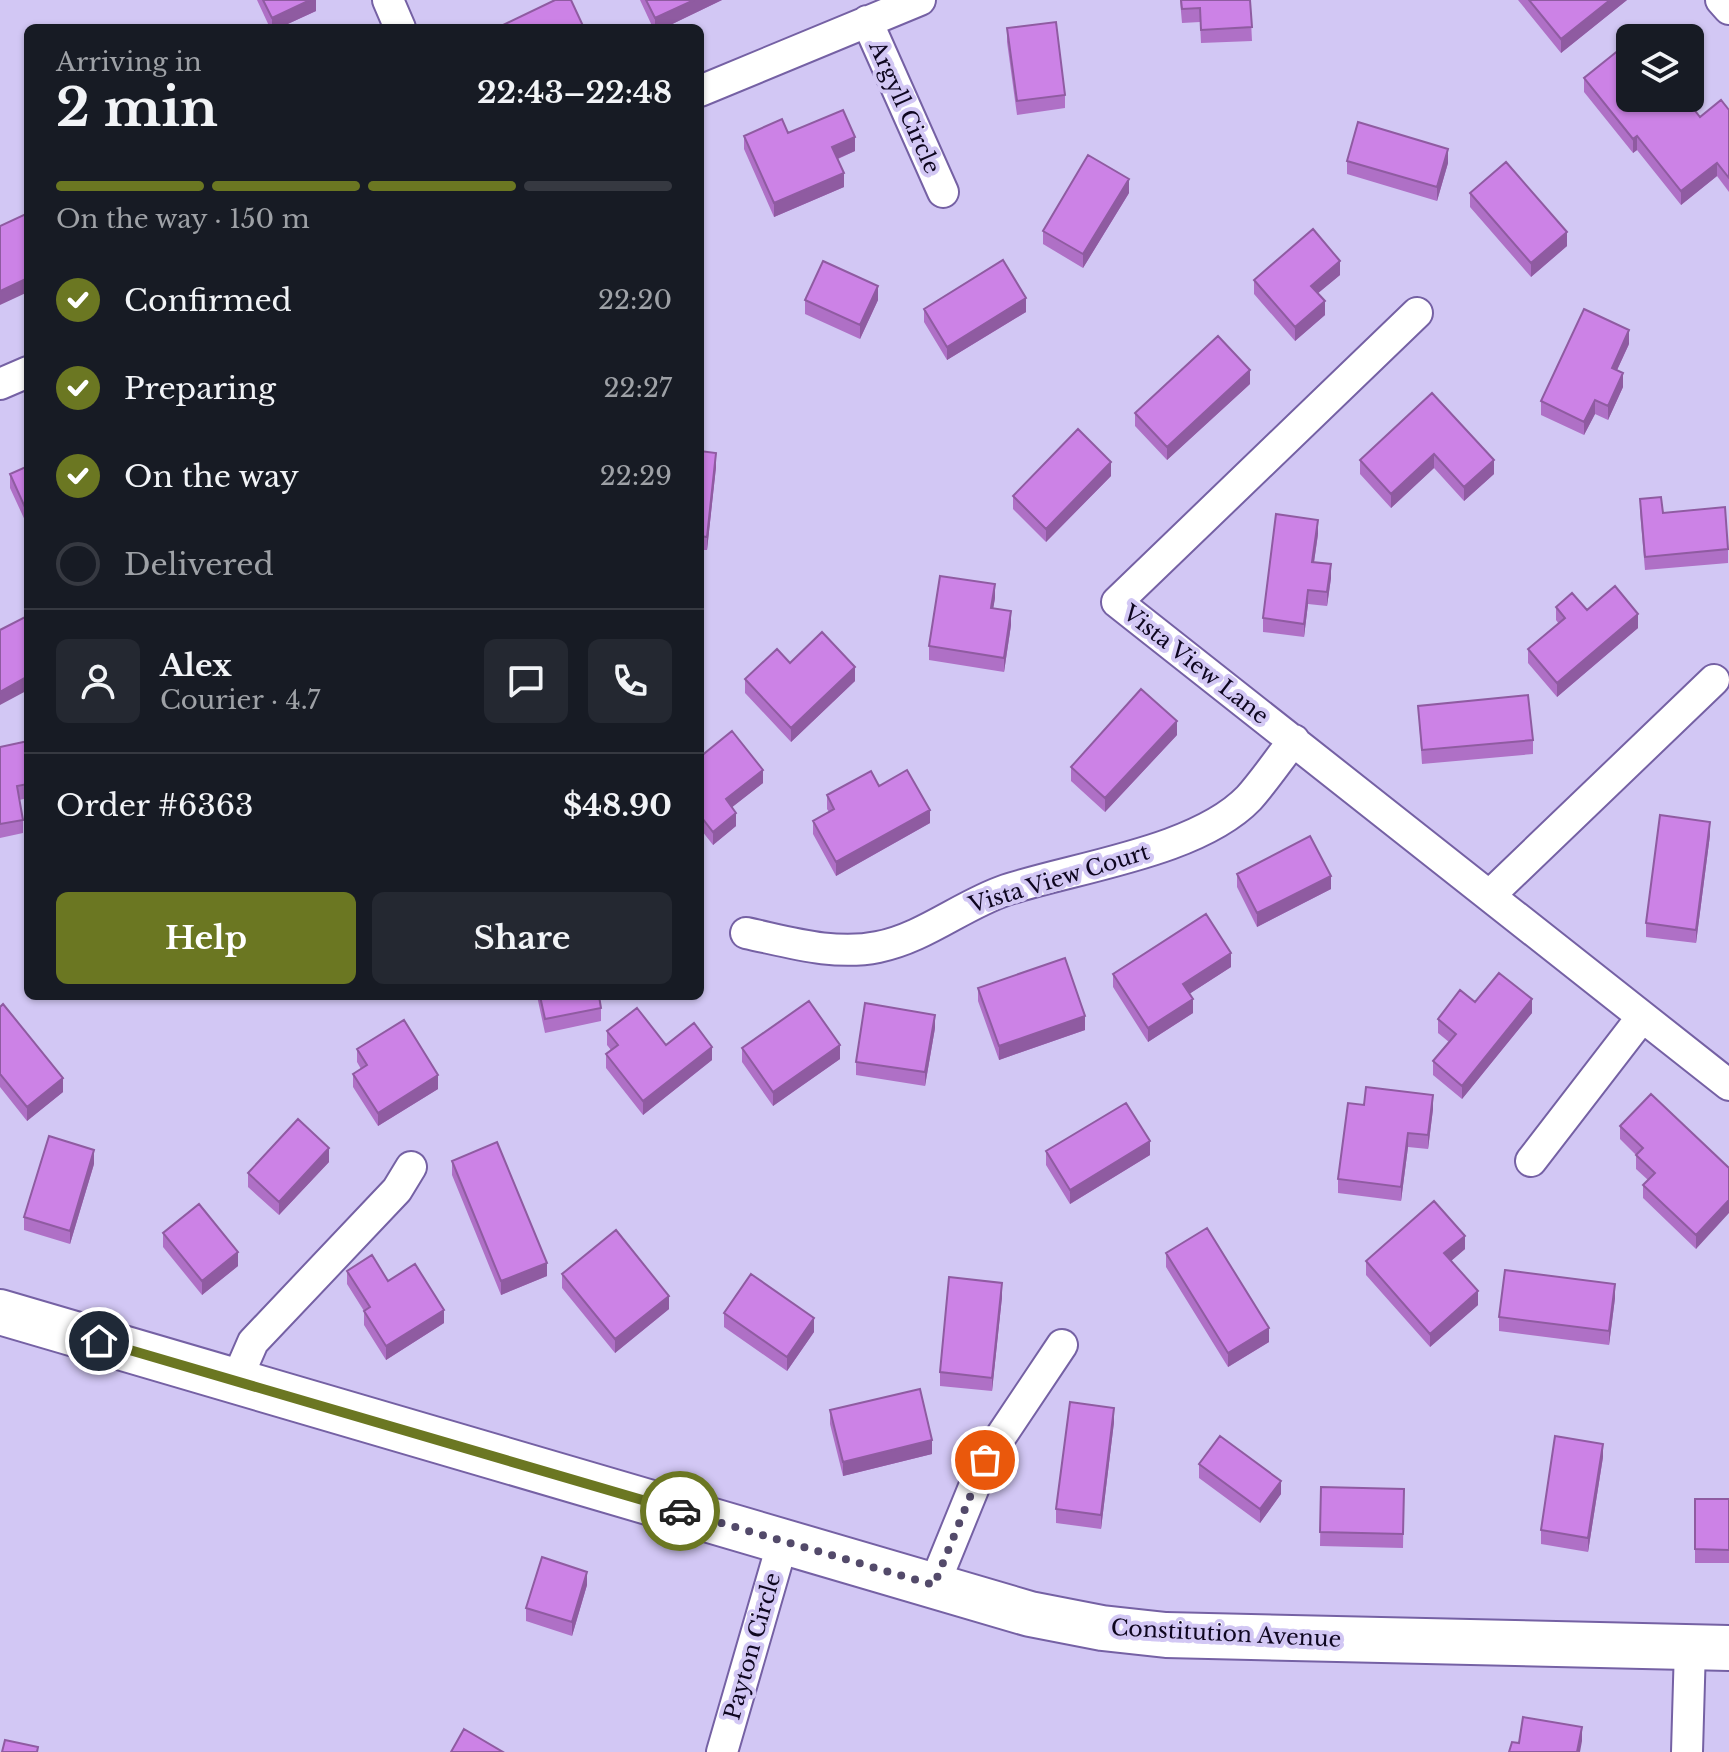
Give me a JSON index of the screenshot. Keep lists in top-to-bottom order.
{
  "streets": {
    "main road": ["Constitution Avenue"],
    "street": [
      "Argyll Circle",
      "Vista View Lane",
      "Vista View Court",
      "Payton Circle"
    ]
  },
  "crossings": [
    ["Vista View Lane", "Vista View Court"],
    ["Constitution Avenue", "Payton Circle"]
  ],
  "page": {
    "heading": ["2 min", "Arriving in", "22:43–22:48"],
    "panel": [
      "Alex",
      "Courier · 4.7",
      "Order #6363",
      "$48.90"
    ],
    "bar": "On the way · 150 m",
    "list": [
      ["Confirmed", "22:20"],
      ["Preparing", "22:27"],
      ["On the way", "22:29"],
      "Delivered"
    ],
    "buttons": ["Help", "Share"]
  }
}
